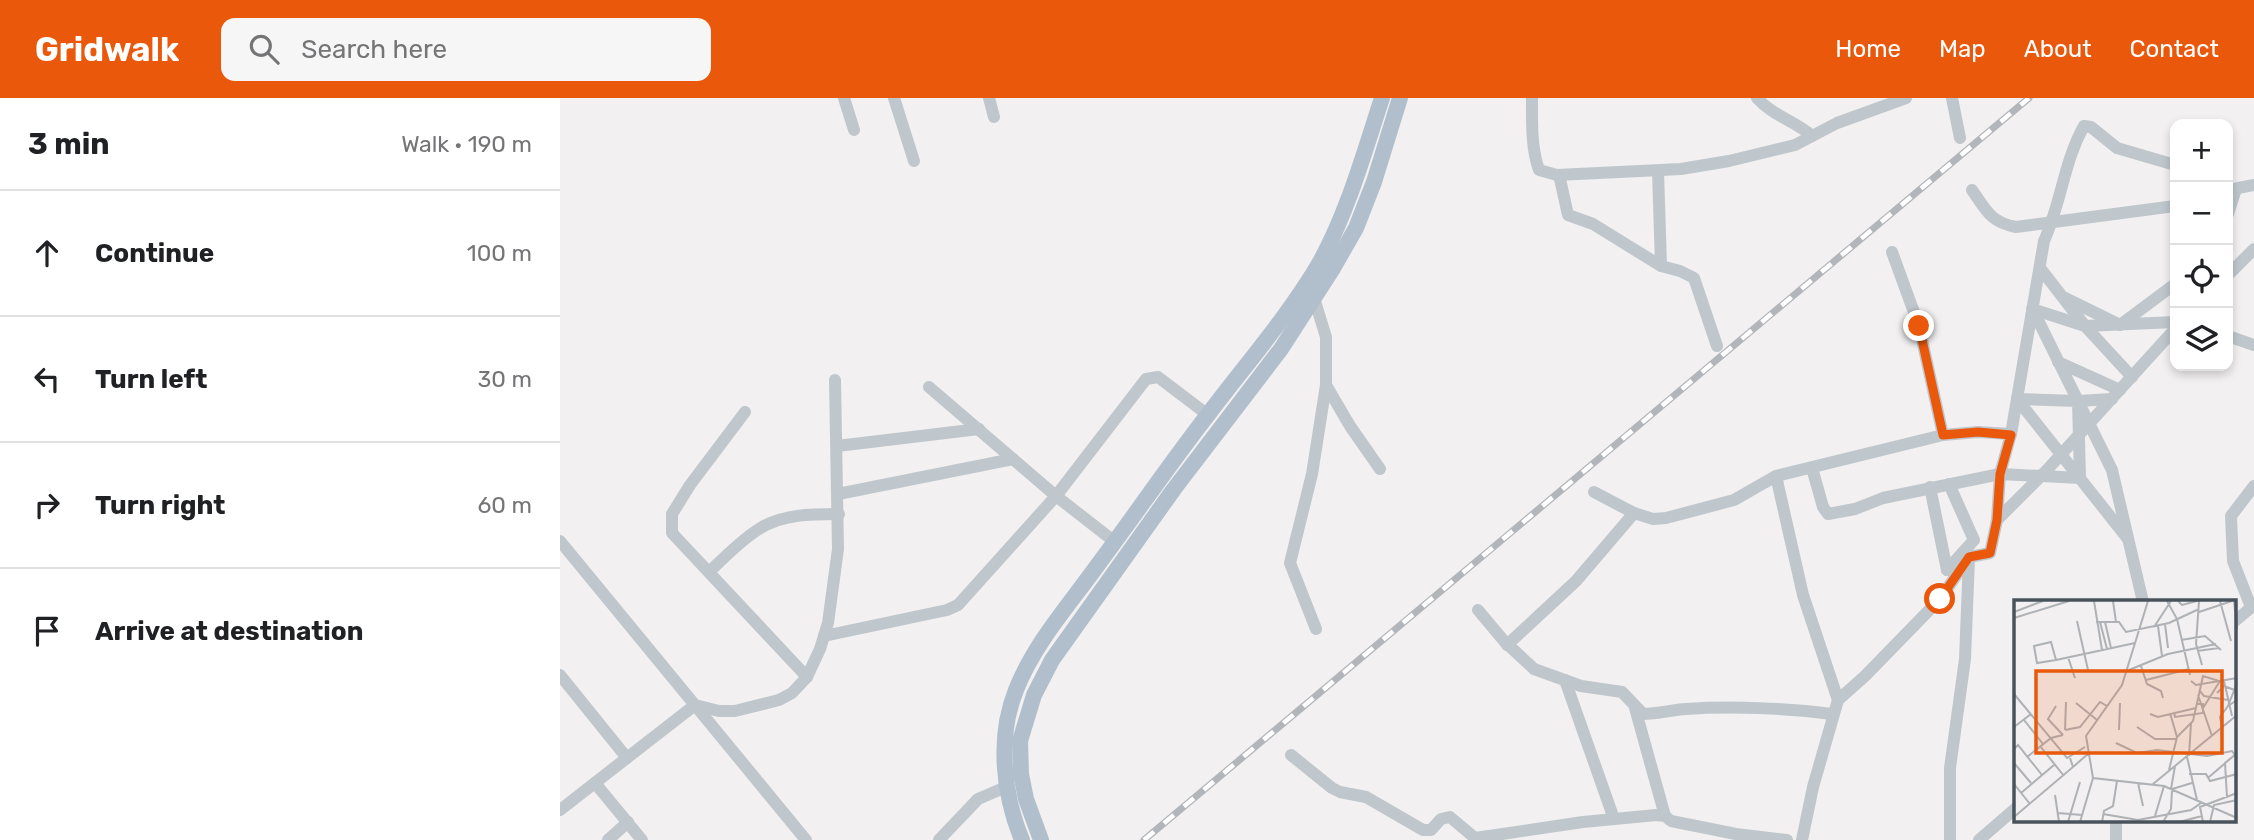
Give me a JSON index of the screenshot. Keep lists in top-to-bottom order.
{
  "page": {
    "header": "Gridwalk",
    "search": "Search here",
    "nav": [
      "Home",
      "Map",
      "About",
      "Contact"
    ],
    "heading": ["3 min", "Walk · 190 m"],
    "map_buttons": ["+", "−"],
    "list": [
      ["Continue", "100 m"],
      ["Turn left", "30 m"],
      ["Turn right", "60 m"],
      "Arrive at destination"
    ]
  }
}
